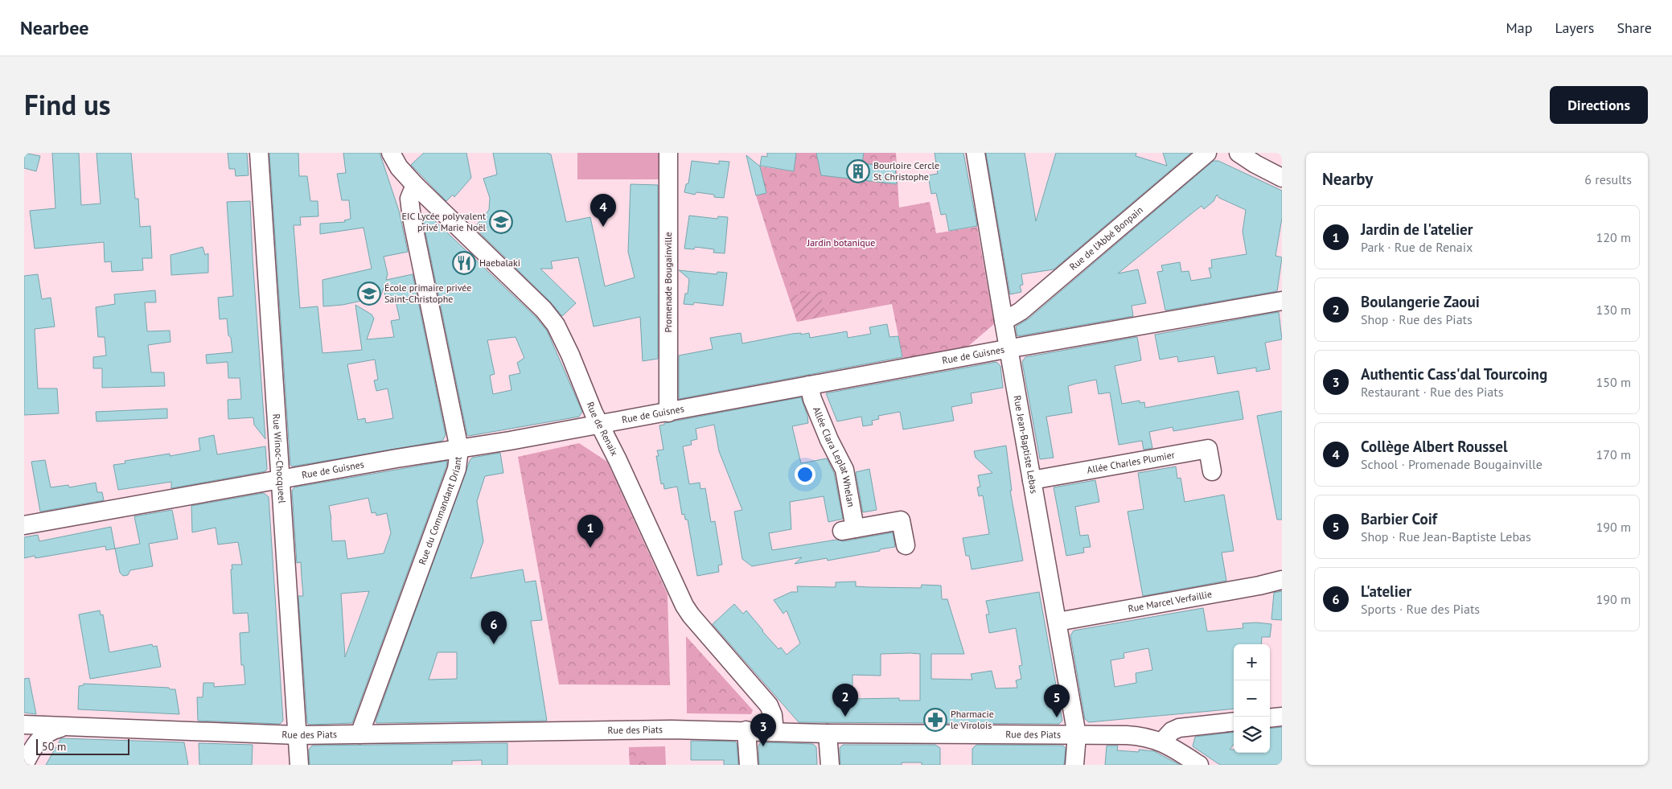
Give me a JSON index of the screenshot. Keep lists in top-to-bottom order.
{
  "streets": {
    "street": [
      "Rue de l'Abbé Bonpain",
      "Promenade Bougainville",
      "Rue de Guisnes",
      "Rue de Renaix",
      "Rue Jean-Baptiste Lebas",
      "Allée Clara Leplat Whelan",
      "Rue Winoc-Chocqueel",
      "Allée Charles Plumier",
      "Rue du Commandant Driant",
      "Rue Marcel Verfaillie",
      "Rue des Piats"
    ]
  },
  "crossings": [
    ["Rue de l'Abbé Bonpain", "Rue Jean-Baptiste Lebas"],
    ["Promenade Bougainville", "Rue de Guisnes"],
    ["Rue de Guisnes", "Rue de Renaix"],
    ["Rue de Guisnes", "Rue Jean-Baptiste Lebas"],
    ["Rue de Guisnes", "Allée Clara Leplat Whelan"],
    ["Rue de Guisnes", "Rue Winoc-Chocqueel"],
    ["Rue de Guisnes", "Rue du Commandant Driant"],
    ["Rue de Renaix", "Rue du Commandant Driant"],
    ["Rue de Renaix", "Rue des Piats"],
    ["Rue Jean-Baptiste Lebas", "Allée Charles Plumier"],
    ["Rue Jean-Baptiste Lebas", "Rue Marcel Verfaillie"],
    ["Rue Jean-Baptiste Lebas", "Rue des Piats"],
    ["Rue Winoc-Chocqueel", "Rue des Piats"],
    ["Rue du Commandant Driant", "Rue des Piats"]
  ],
  "parks": ["Jardin botanique"],
  "places": {
    "building": ["Bourloire Cercle St Christophe"],
    "school or university": ["EIC Lycée polyvalent privé Marie Noël", "École primaire privée Saint-Christophe"],
    "restaurant": ["Haebalaki"],
    "pharmacy": ["Pharmacie le Virolois"]
  },
  "scale_bar": "50 m",
  "page": {
    "header": "Nearbee",
    "nav": ["Map", "Layers", "Share"],
    "title": "Find us",
    "buttons": "Directions",
    "heading": ["Nearby", "6 results"],
    "pins": [
      "4",
      "1",
      "6",
      "2",
      "5",
      "3"
    ],
    "list": [
      {
        "mark": "1",
        "name": "Jardin de l'atelier",
        "note": "Park · Rue de Renaix",
        "value": "120 m"
      },
      {
        "mark": "2",
        "name": "Boulangerie Zaoui",
        "note": "Shop · Rue des Piats",
        "value": "130 m"
      },
      {
        "mark": "3",
        "name": "Authentic Cass'dal Tourcoing",
        "note": "Restaurant · Rue des Piats",
        "value": "150 m"
      },
      {
        "mark": "4",
        "name": "Collège Albert Roussel",
        "note": "School · Promenade Bougainville",
        "value": "170 m"
      },
      {
        "mark": "5",
        "name": "Barbier Coif",
        "note": "Shop · Rue Jean-Baptiste Lebas",
        "value": "190 m"
      },
      {
        "mark": "6",
        "name": "L'atelier",
        "note": "Sports · Rue des Piats",
        "value": "190 m"
      }
    ],
    "map_buttons": ["+", "−"],
    "scale": "50 m"
  }
}
